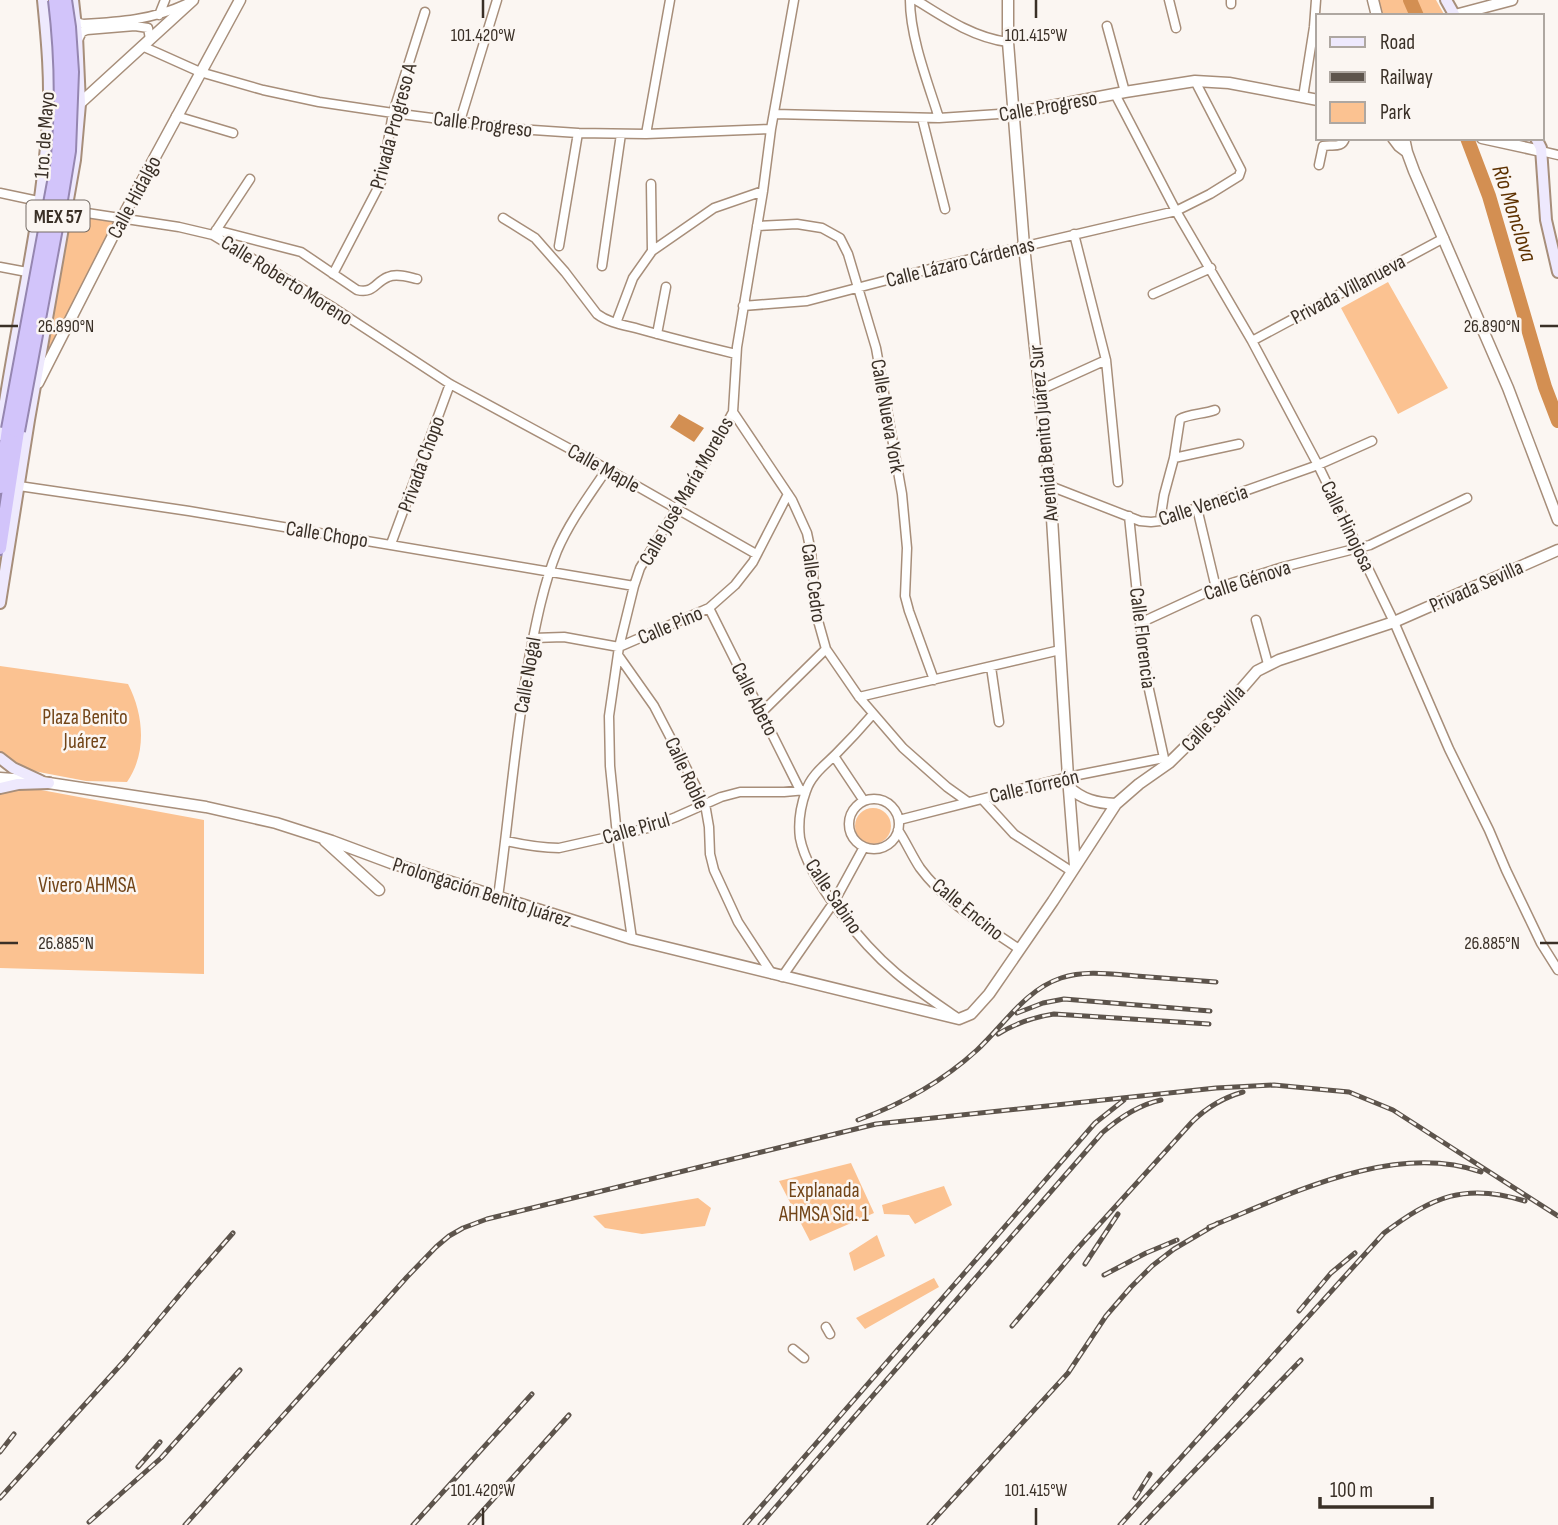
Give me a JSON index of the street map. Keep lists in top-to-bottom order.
{
  "streets": {
    "highway": ["MEX 57"],
    "main road": ["1ro. de Mayo"],
    "street": [
      "Calle Progreso",
      "Privada Progreso A",
      "Calle Hidalgo",
      "Calle Lázaro Cárdenas",
      "Calle Roberto Moreno",
      "Privada Villanueva",
      "Calle Nueva York",
      "Avenida Benito Juárez Sur",
      "Privada Chopo",
      "Calle Maple",
      "Calle José María Morelos",
      "Calle Venecia",
      "Calle Hinojosa",
      "Calle Chopo",
      "Calle Génova",
      "Calle Cedro",
      "Privada Sevilla",
      "Calle Pino",
      "Calle Florencia",
      "Calle Nogal",
      "Calle Abeto",
      "Calle Sevilla",
      "Calle Roble",
      "Calle Torreón",
      "Calle Pirul",
      "Prolongación Benito Juárez",
      "Calle Sabino",
      "Calle Encino"
    ]
  },
  "crossings": [
    ["Calle Progreso", "Privada Progreso A"],
    ["Calle Progreso", "Calle Hidalgo"],
    ["Calle Progreso", "Calle Lázaro Cárdenas"],
    ["Calle Progreso", "Avenida Benito Juárez Sur"],
    ["Calle Progreso", "Calle José María Morelos"],
    ["Calle Progreso", "Calle Hinojosa"],
    ["1ro. de Mayo", "MEX 57"],
    ["Calle Hidalgo", "Calle Roberto Moreno"],
    ["Calle Lázaro Cárdenas", "Calle Nueva York"],
    ["Calle Lázaro Cárdenas", "Avenida Benito Juárez Sur"],
    ["Calle Lázaro Cárdenas", "Calle José María Morelos"],
    ["Calle Lázaro Cárdenas", "Calle Hinojosa"],
    ["Calle Roberto Moreno", "Privada Chopo"],
    ["Calle Roberto Moreno", "Calle Maple"],
    ["Privada Villanueva", "Calle Hinojosa"],
    ["Calle Nueva York", "Calle José María Morelos"],
    ["Avenida Benito Juárez Sur", "Calle Venecia"],
    ["Avenida Benito Juárez Sur", "Calle Sevilla"],
    ["Avenida Benito Juárez Sur", "Calle Torreón"],
    ["Privada Chopo", "Calle Maple"],
    ["Privada Chopo", "Calle Chopo"],
    ["Calle Maple", "Calle José María Morelos"],
    ["Calle Maple", "Calle Pino"],
    ["Calle Maple", "Calle Nogal"],
    ["Calle José María Morelos", "Calle Chopo"],
    ["Calle José María Morelos", "Calle Cedro"],
    ["Calle José María Morelos", "Calle Pino"],
    ["Calle José María Morelos", "Calle Roble"],
    ["Calle José María Morelos", "Calle Pirul"],
    ["Calle José María Morelos", "Prolongación Benito Juárez"],
    ["Calle Venecia", "Calle Hinojosa"],
    ["Calle Venecia", "Calle Florencia"],
    ["Calle Hinojosa", "Calle Génova"],
    ["Calle Hinojosa", "Privada Sevilla"],
    ["Calle Hinojosa", "Calle Sevilla"],
    ["Calle Chopo", "Calle Nogal"],
    ["Calle Génova", "Calle Florencia"],
    ["Calle Cedro", "Calle Pino"],
    ["Calle Cedro", "Calle Torreón"],
    ["Calle Cedro", "Calle Sabino"],
    ["Privada Sevilla", "Calle Sevilla"],
    ["Calle Pino", "Calle Nogal"],
    ["Calle Pino", "Calle Abeto"],
    ["Calle Pino", "Calle Roble"],
    ["Calle Florencia", "Calle Sevilla"],
    ["Calle Florencia", "Calle Torreón"],
    ["Calle Nogal", "Calle Pirul"],
    ["Calle Nogal", "Prolongación Benito Juárez"],
    ["Calle Abeto", "Calle Pirul"],
    ["Calle Abeto", "Calle Sabino"],
    ["Calle Sevilla", "Calle Torreón"],
    ["Calle Roble", "Calle Pirul"],
    ["Calle Roble", "Prolongación Benito Juárez"],
    ["Calle Torreón", "Calle Encino"],
    ["Calle Pirul", "Calle Sabino"],
    ["Prolongación Benito Juárez", "Calle Sabino"]
  ],
  "water": ["Rio Monclova"],
  "parks": ["Plaza Benito Juárez", "Vivero AHMSA", "Explanada AHMSA Sid. 1"],
  "legend": ["Road", "Railway", "Park"],
  "scale_bar": "100 m",
  "coordinates": [
    "101.420°W",
    "101.415°W",
    "26.890°N",
    "26.885°N"
  ]
}
